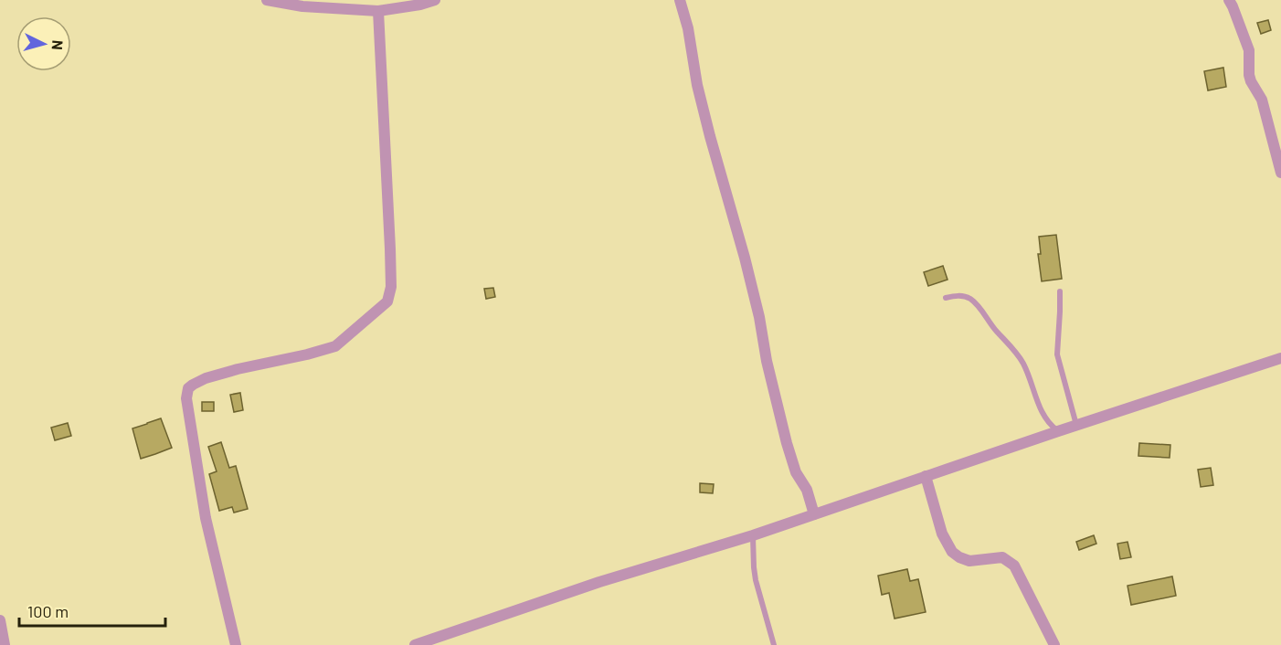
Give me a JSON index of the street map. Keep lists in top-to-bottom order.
{
  "scale_bar": "100 m",
  "north": "right"
}
